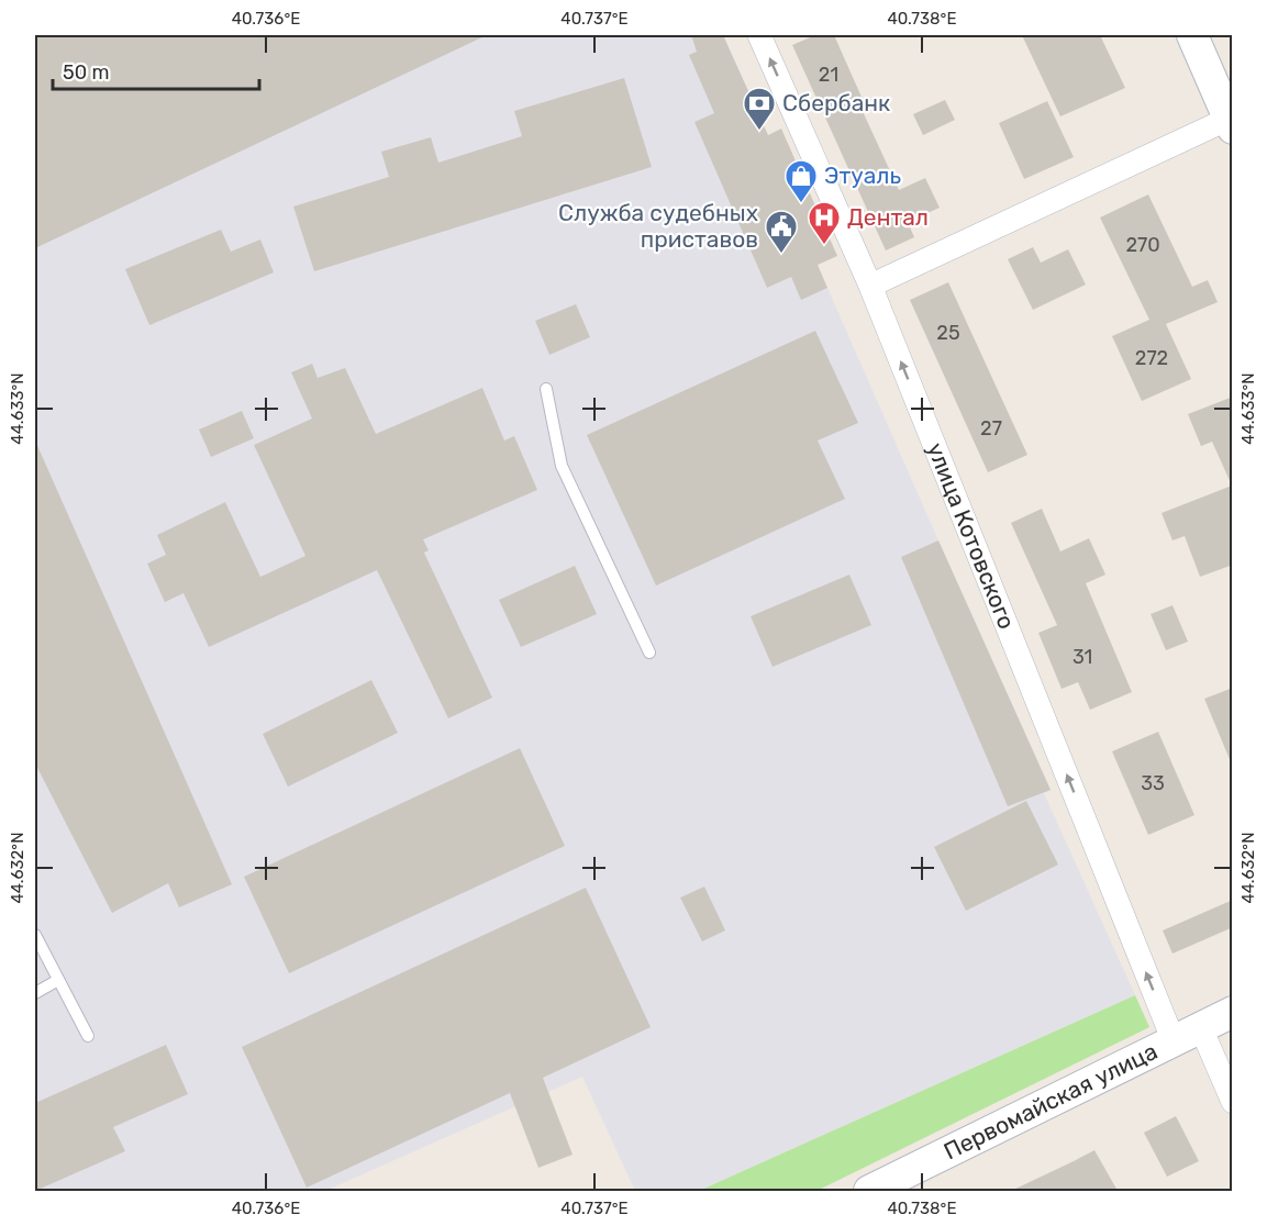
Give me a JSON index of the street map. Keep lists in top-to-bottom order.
{
  "streets": {
    "street": ["улица Котовского", "Первомайская улица"]
  },
  "crossings": [
    ["улица Котовского", "Первомайская улица"]
  ],
  "one_way": ["улица Котовского"],
  "places": {
    "bank": ["Сбербанк"],
    "shop": ["Этуаль"],
    "hospital": ["Дентал"],
    "public building": ["Служба судебных приставов"]
  },
  "house_numbers": [
    "21",
    "270",
    "25",
    "272",
    "27",
    "31",
    "33"
  ],
  "scale_bar": "50 m",
  "coordinates": [
    "40.736°E",
    "40.737°E",
    "40.738°E",
    "44.633°N",
    "44.632°N"
  ]
}
